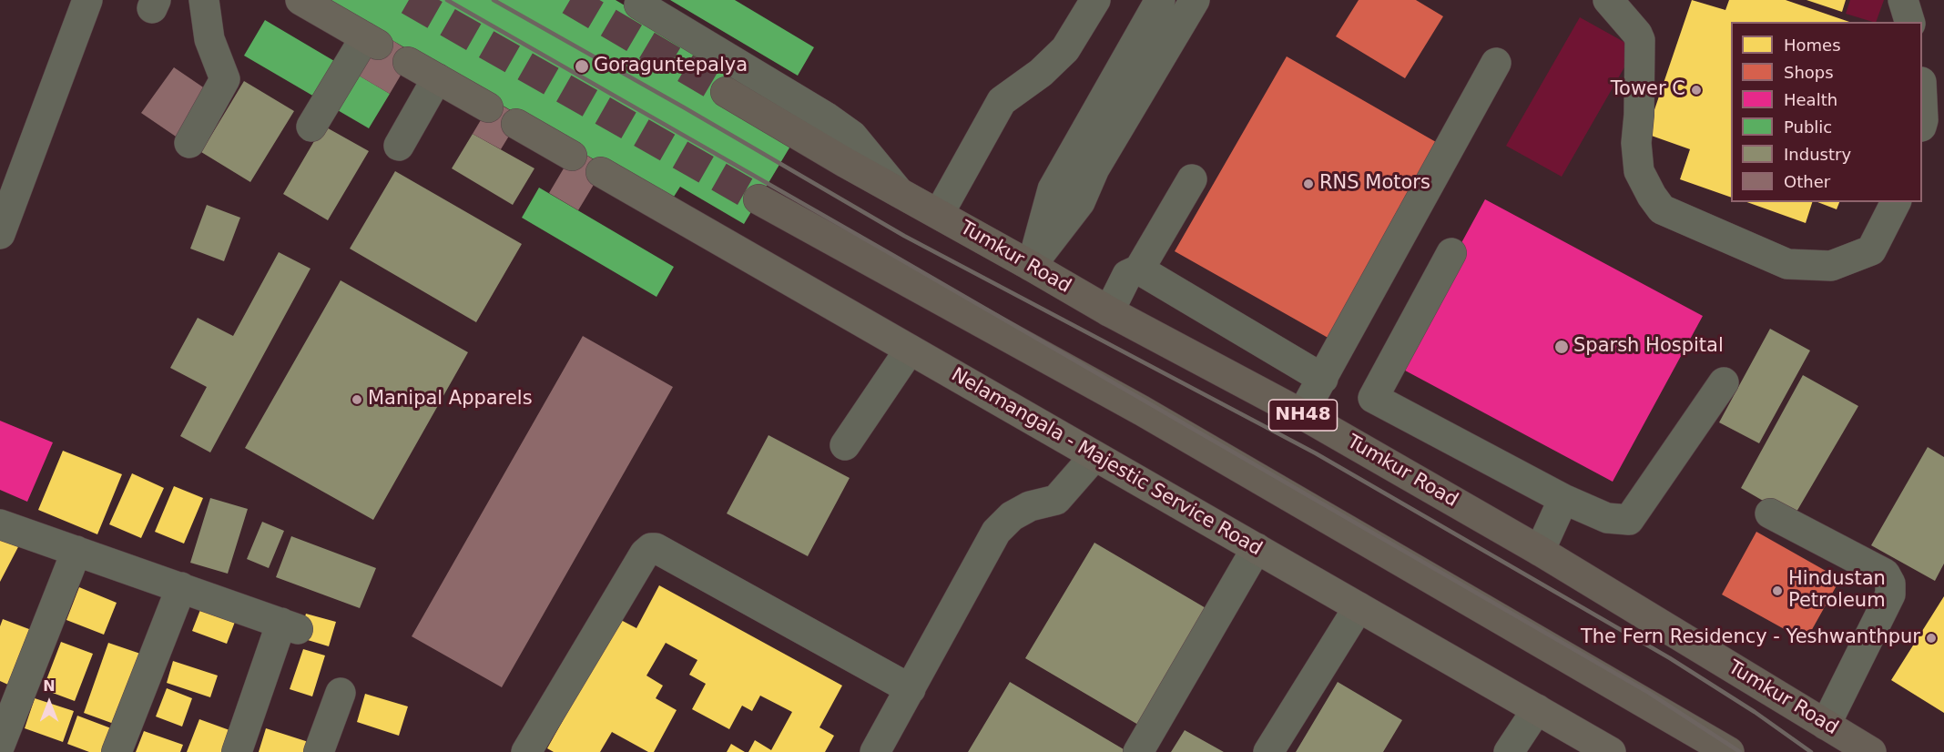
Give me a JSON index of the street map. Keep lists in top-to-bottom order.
{
  "streets": {
    "highway": ["Tumkur Road", "NH48"],
    "main road": ["Nelamangala - Majestic Service Road"]
  },
  "places": [
    "Goraguntepalya",
    "Tower C",
    "RNS Motors",
    "Sparsh Hospital",
    "Manipal Apparels",
    "Hindustan Petroleum",
    "The Fern Residency - Yeshwanthpur"
  ],
  "legend": [
    "Homes",
    "Shops",
    "Health",
    "Public",
    "Industry",
    "Other"
  ],
  "north": "top"
}
